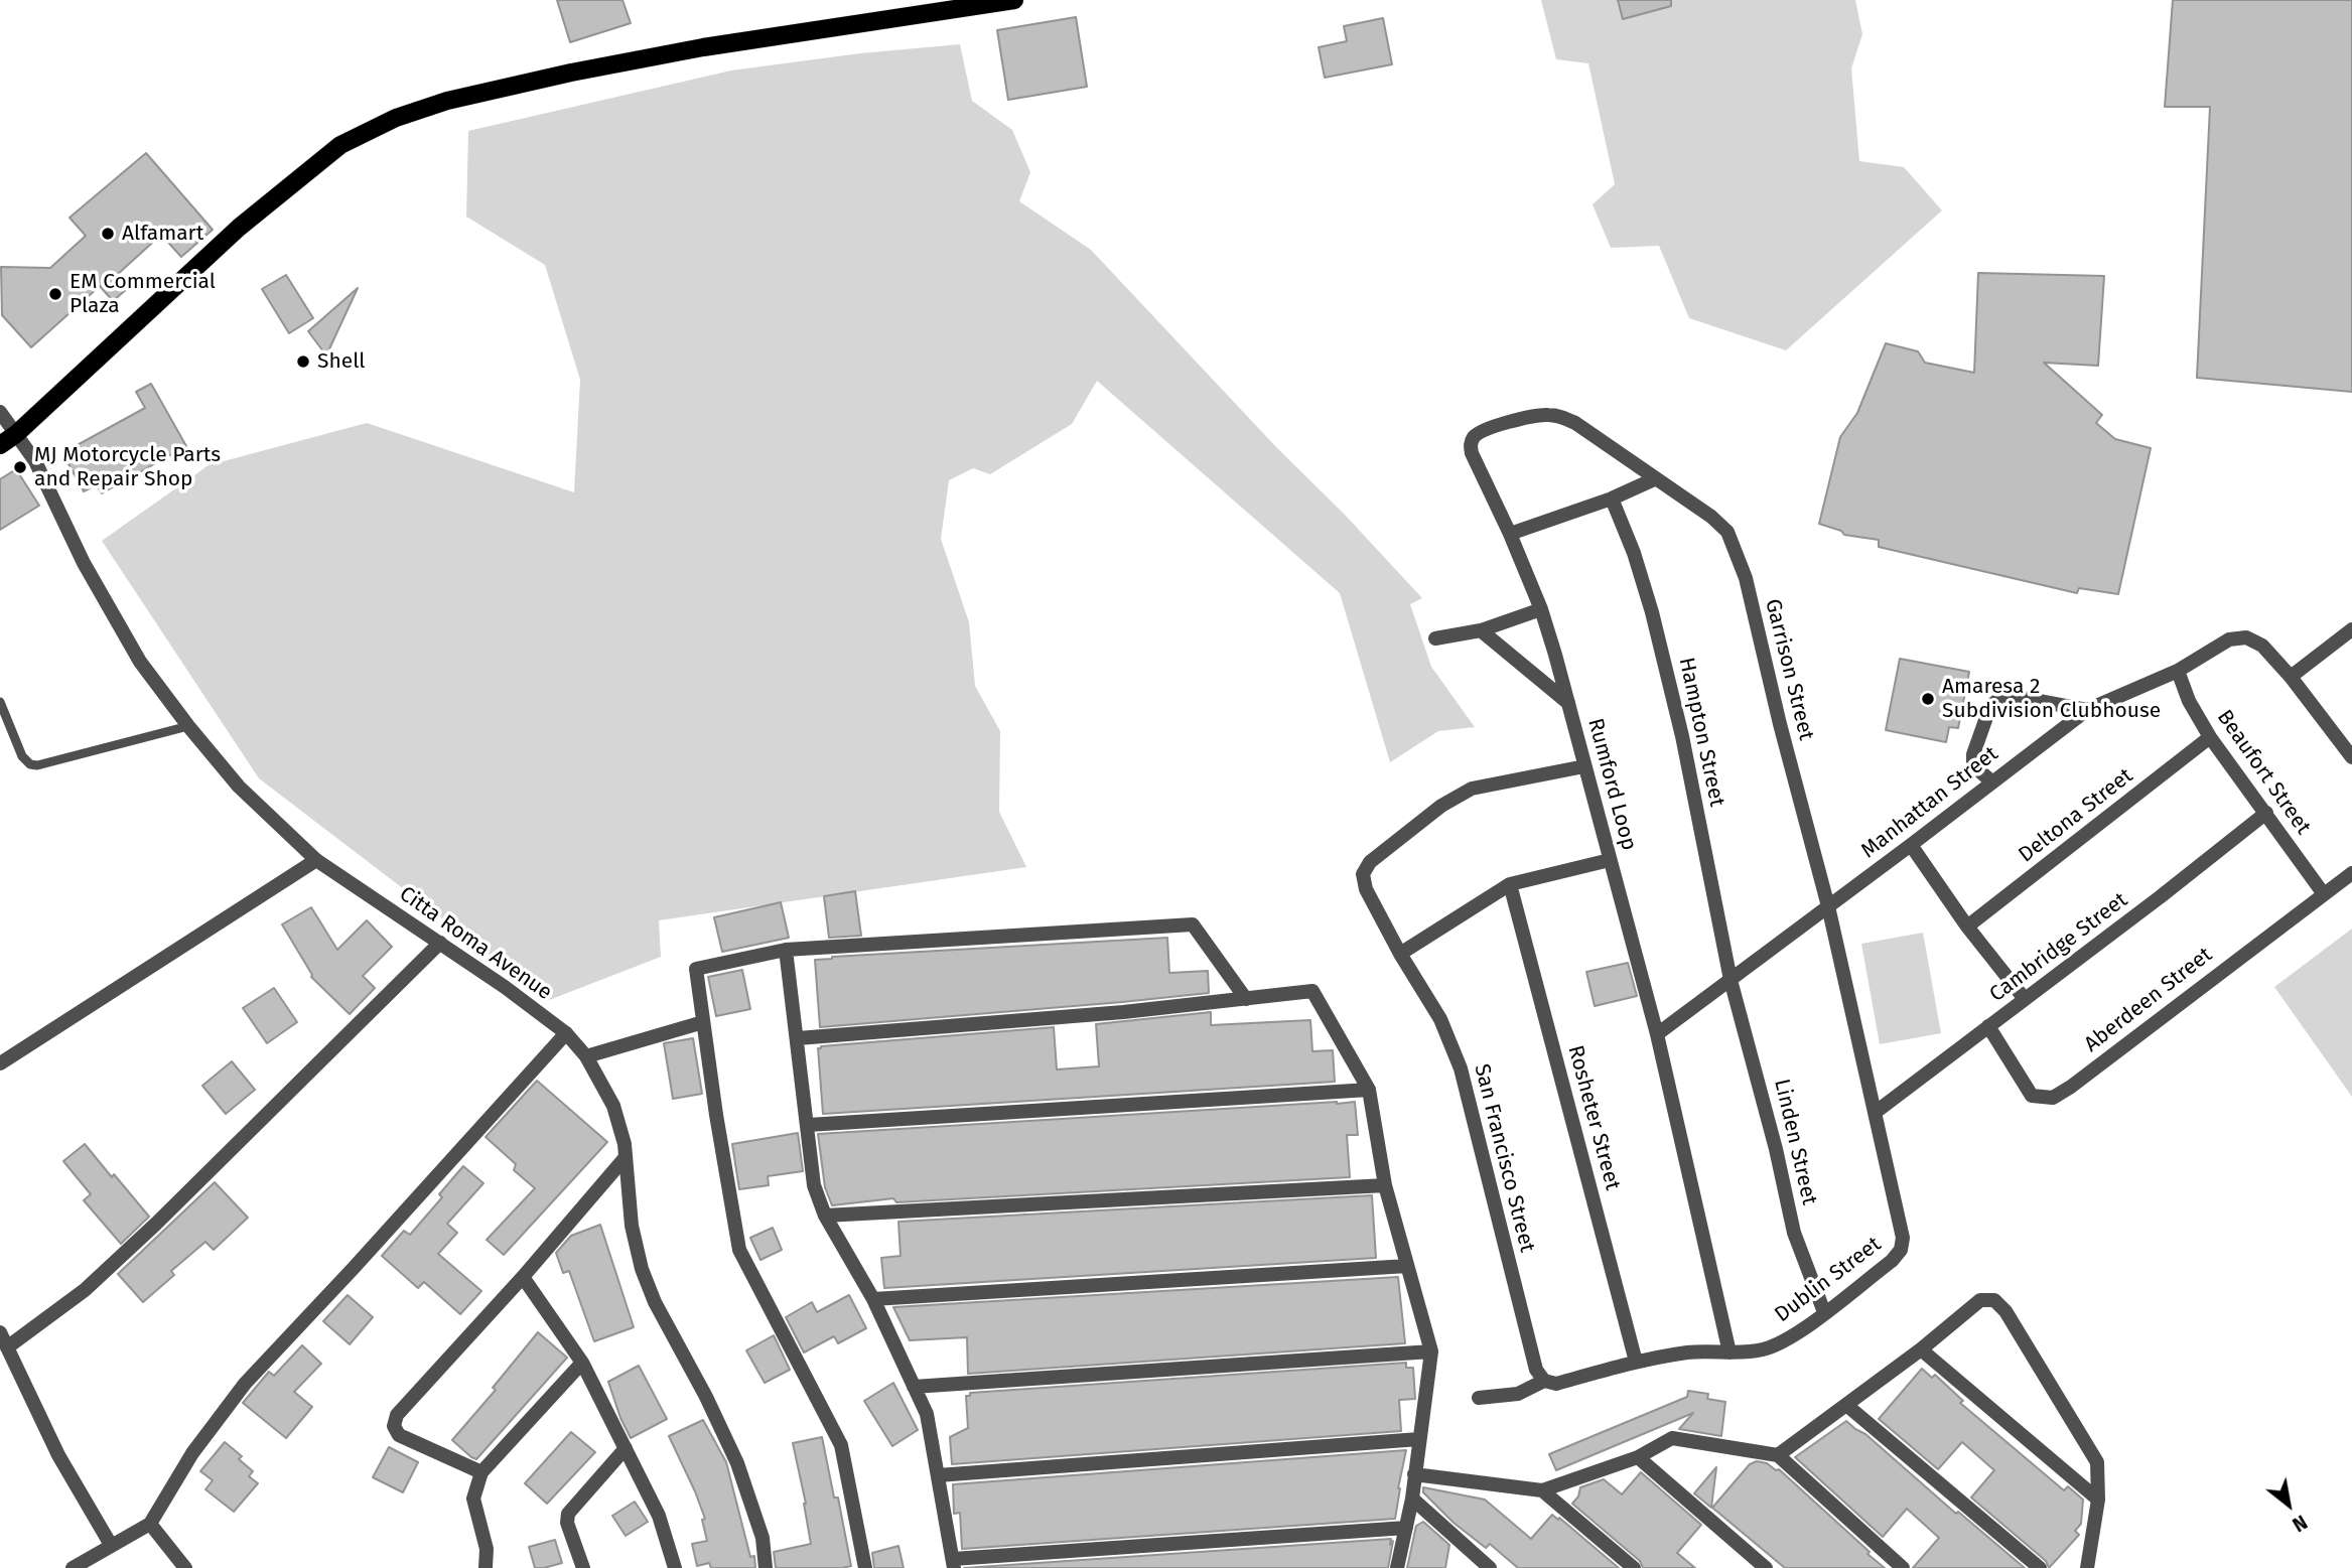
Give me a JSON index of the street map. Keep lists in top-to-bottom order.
{
  "streets": {
    "street": [
      "Garrison Street",
      "Hampton Street",
      "Beaufort Street",
      "Rumford Loop",
      "Manhattan Street",
      "Deltona Street",
      "Citta Roma Avenue",
      "Cambridge Street",
      "Aberdeen Street",
      "Rosheter Street",
      "Linden Street",
      "San Francisco Street",
      "Dublin Street"
    ]
  },
  "crossings": [
    ["Garrison Street", "Rumford Loop"],
    ["Garrison Street", "Manhattan Street"],
    ["Garrison Street", "Dublin Street"],
    ["Hampton Street", "Manhattan Street"],
    ["Hampton Street", "Linden Street"],
    ["Beaufort Street", "Manhattan Street"],
    ["Beaufort Street", "Deltona Street"],
    ["Beaufort Street", "Cambridge Street"],
    ["Beaufort Street", "Aberdeen Street"],
    ["Rumford Loop", "Manhattan Street"],
    ["Rumford Loop", "San Francisco Street"],
    ["Rumford Loop", "Dublin Street"],
    ["Manhattan Street", "Linden Street"],
    ["Manhattan Street", "Dublin Street"],
    ["Cambridge Street", "Aberdeen Street"],
    ["Cambridge Street", "Dublin Street"],
    ["Rosheter Street", "Dublin Street"],
    ["Linden Street", "Dublin Street"],
    ["San Francisco Street", "Dublin Street"]
  ],
  "places": [
    "Alfamart",
    "EM Commercial Plaza",
    "Shell",
    "MJ Motorcycle Parts and Repair Shop",
    "Amaresa 2 Subdivision Clubhouse"
  ],
  "north": "bottom right"
}
